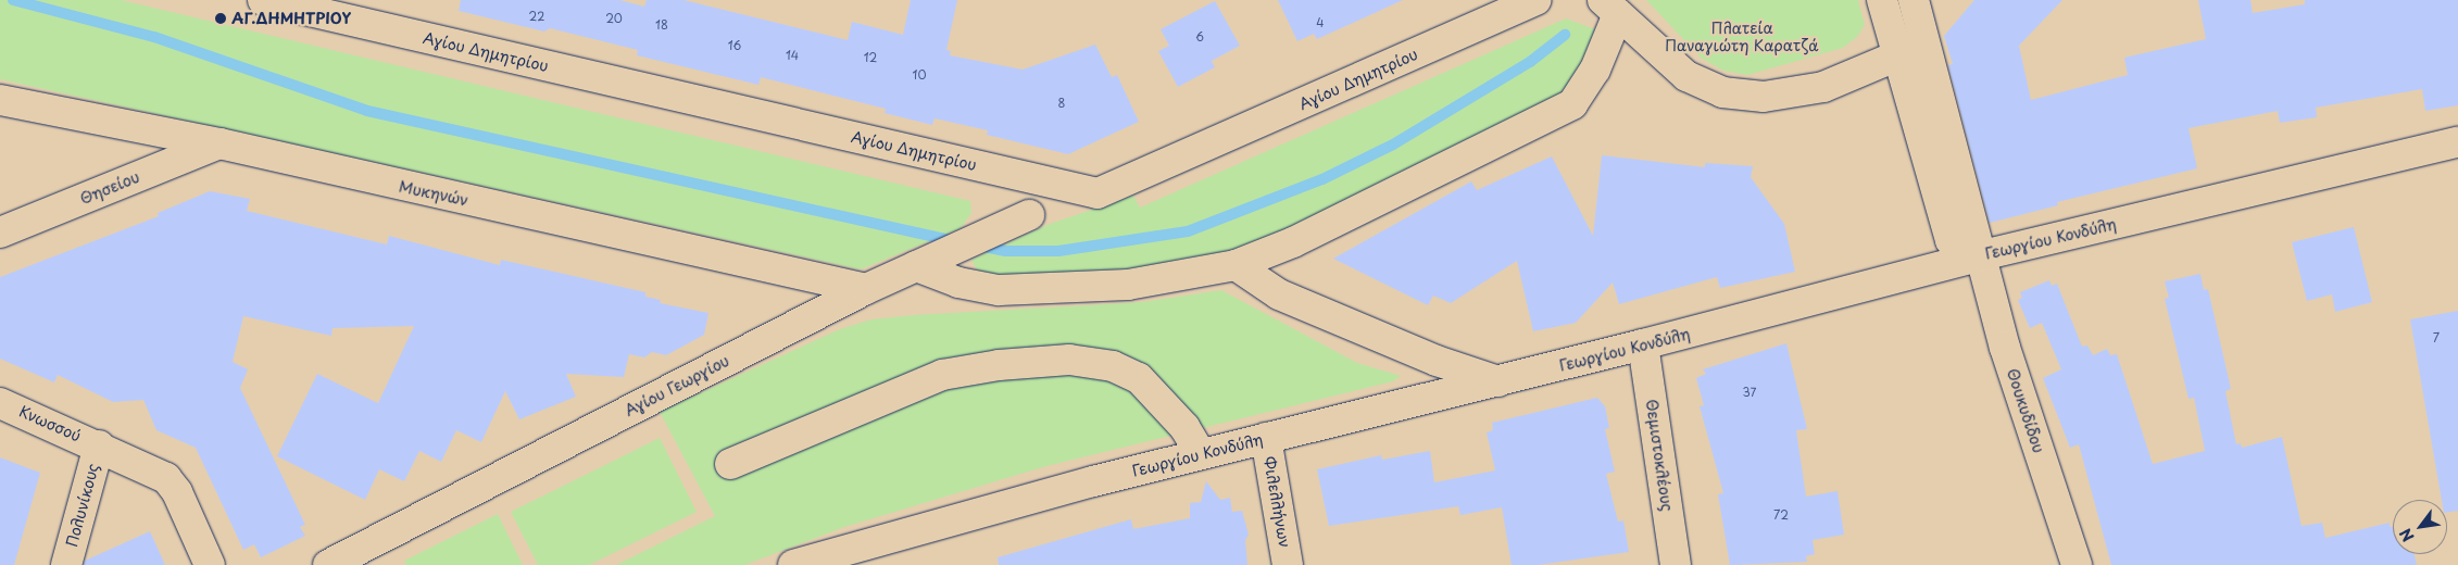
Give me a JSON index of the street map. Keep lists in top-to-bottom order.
{
  "streets": {
    "street": [
      "Αγίου Δημητρίου",
      "Θησείου",
      "Μυκηνών",
      "Γεωργίου Κονδύλη",
      "Αγίου Γεωργίου",
      "Θουκυδίδου",
      "Κνωσσού",
      "Θεμιστοκλέους",
      "Φιλελλήνων",
      "Πολυνίκους"
    ]
  },
  "crossings": [
    ["Θησείου", "Μυκηνών"],
    ["Μυκηνών", "Αγίου Γεωργίου"],
    ["Γεωργίου Κονδύλη", "Θουκυδίδου"],
    ["Γεωργίου Κονδύλη", "Θεμιστοκλέους"],
    ["Γεωργίου Κονδύλη", "Φιλελλήνων"],
    ["Κνωσσού", "Πολυνίκους"]
  ],
  "parks": ["Πλατεία Παναγιώτη Καρατζά"],
  "places": ["ΑΓ.ΔΗΜΗΤΡΙΟΥ"],
  "house_numbers": [
    "22",
    "20",
    "4",
    "18",
    "6",
    "16",
    "14",
    "12",
    "10",
    "8",
    "7",
    "37",
    "72"
  ],
  "north": "bottom left"
}
